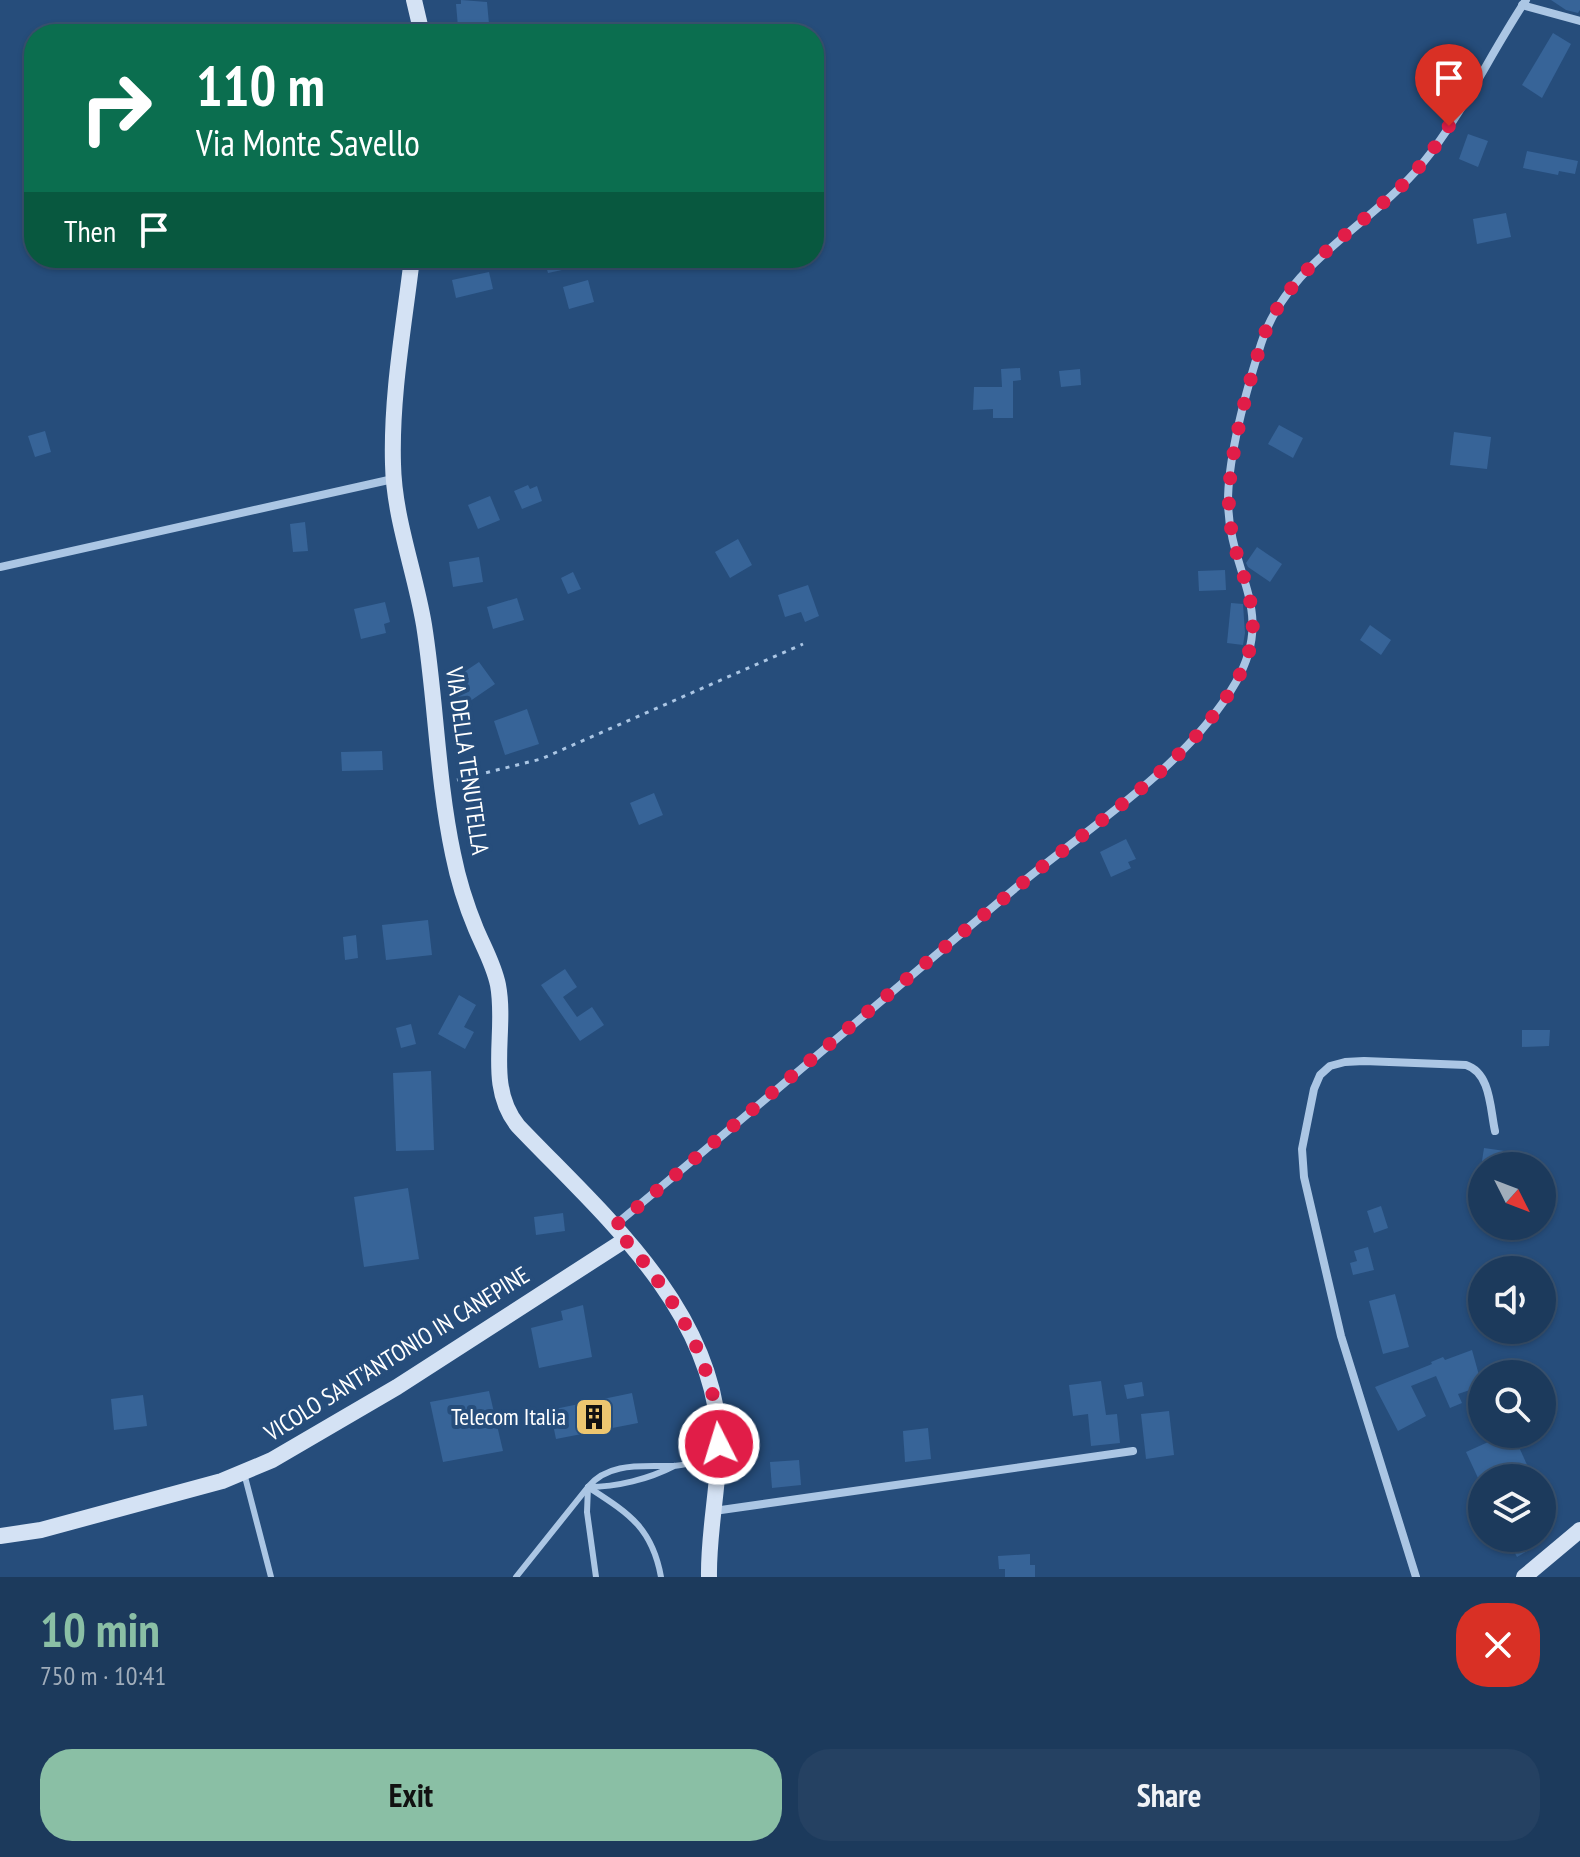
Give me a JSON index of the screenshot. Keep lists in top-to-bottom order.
{
  "streets": {
    "street": ["VIA DELLA TENUTELLA", "VICOLO SANT'ANTONIO IN CANEPINE"]
  },
  "crossings": [
    ["VIA DELLA TENUTELLA", "VICOLO SANT'ANTONIO IN CANEPINE"]
  ],
  "places": {
    "building": ["Telecom Italia"]
  },
  "north": "bottom right",
  "page": {
    "turn": ["110 m", "Via Monte Savello"],
    "then": "Then",
    "heading": ["10 min", "750 m · 10:41"],
    "buttons": ["Exit", "Share"]
  }
}
